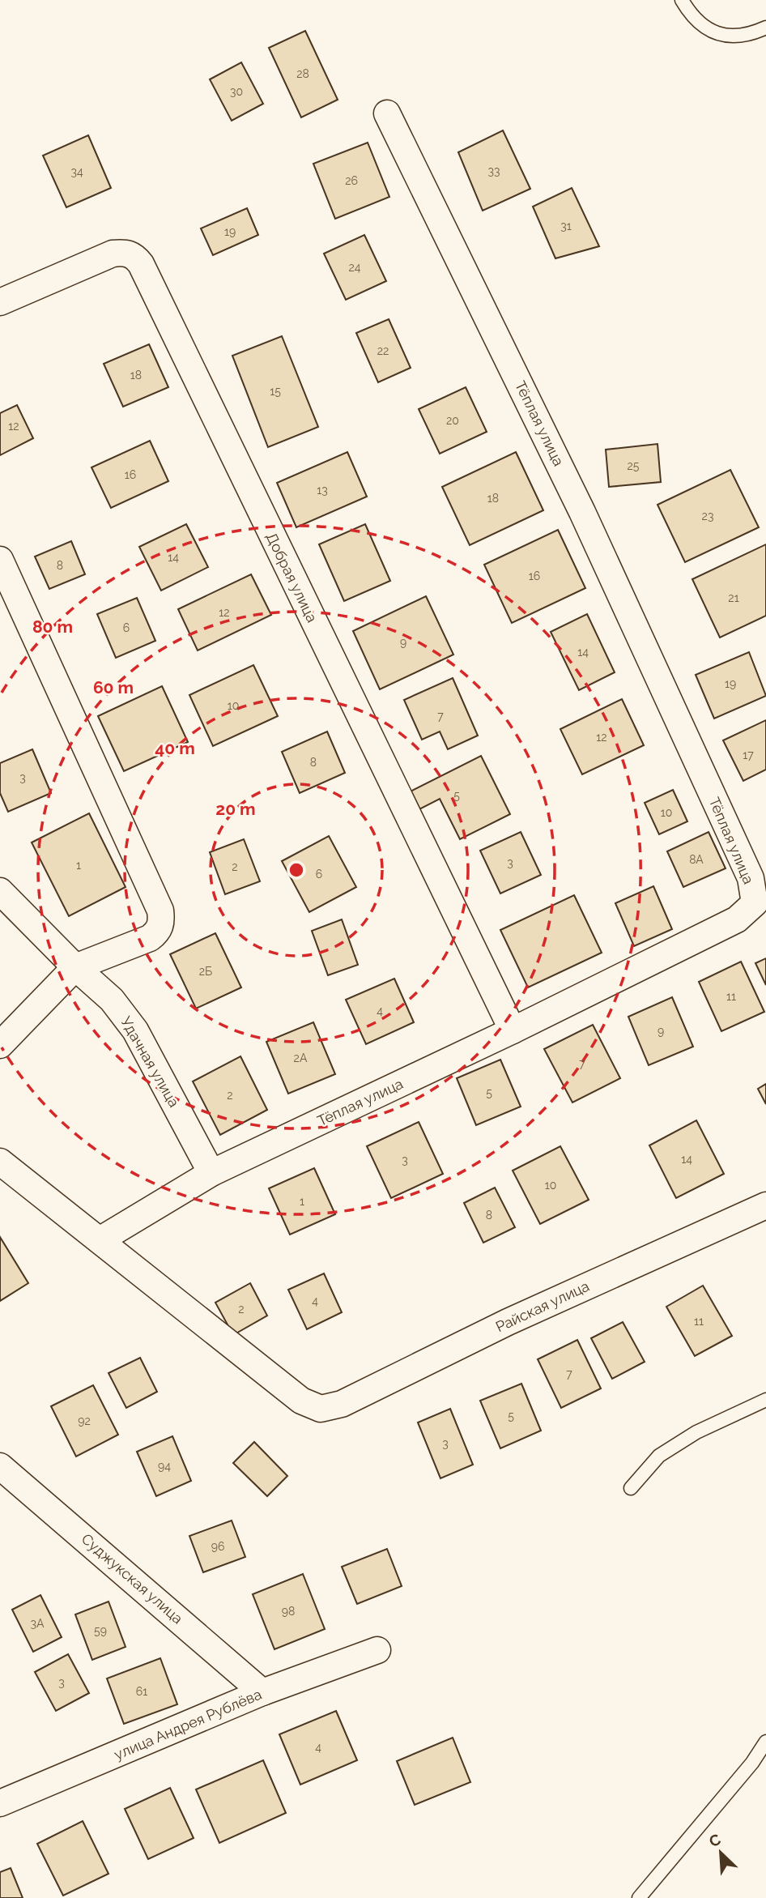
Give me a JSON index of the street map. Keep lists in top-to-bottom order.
{
  "streets": {
    "street": [
      "Тёплая улица",
      "Добрая улица",
      "Удачная улица",
      "Райская улица",
      "Суджукская улица",
      "улица Андрея Рублёва"
    ]
  },
  "crossings": [
    ["Тёплая улица", "Добрая улица"],
    ["Тёплая улица", "Удачная улица"],
    ["Тёплая улица", "Райская улица"],
    ["Суджукская улица", "улица Андрея Рублёва"]
  ],
  "house_numbers": [
    "28",
    "30",
    "33",
    "34",
    "26",
    "31",
    "19",
    "24",
    "22",
    "18",
    "15",
    "20",
    "12",
    "25",
    "16",
    "13",
    "18",
    "23",
    "14",
    "8",
    "16",
    "21",
    "12",
    "6",
    "9",
    "14",
    "19",
    "10",
    "7",
    "12",
    "17",
    "8",
    "3",
    "5",
    "10",
    "8А",
    "3",
    "1",
    "2",
    "6",
    "2Б",
    "11",
    "4",
    "9",
    "2А",
    "7",
    "5",
    "2",
    "14",
    "3",
    "10",
    "1",
    "8",
    "4",
    "2",
    "11",
    "7",
    "5",
    "92",
    "3",
    "94",
    "96",
    "98",
    "3А",
    "59",
    "3",
    "61",
    "4"
  ],
  "north": "top left",
  "rings": [
    "80 m",
    "60 m",
    "40 m",
    "20 m"
  ]
}
